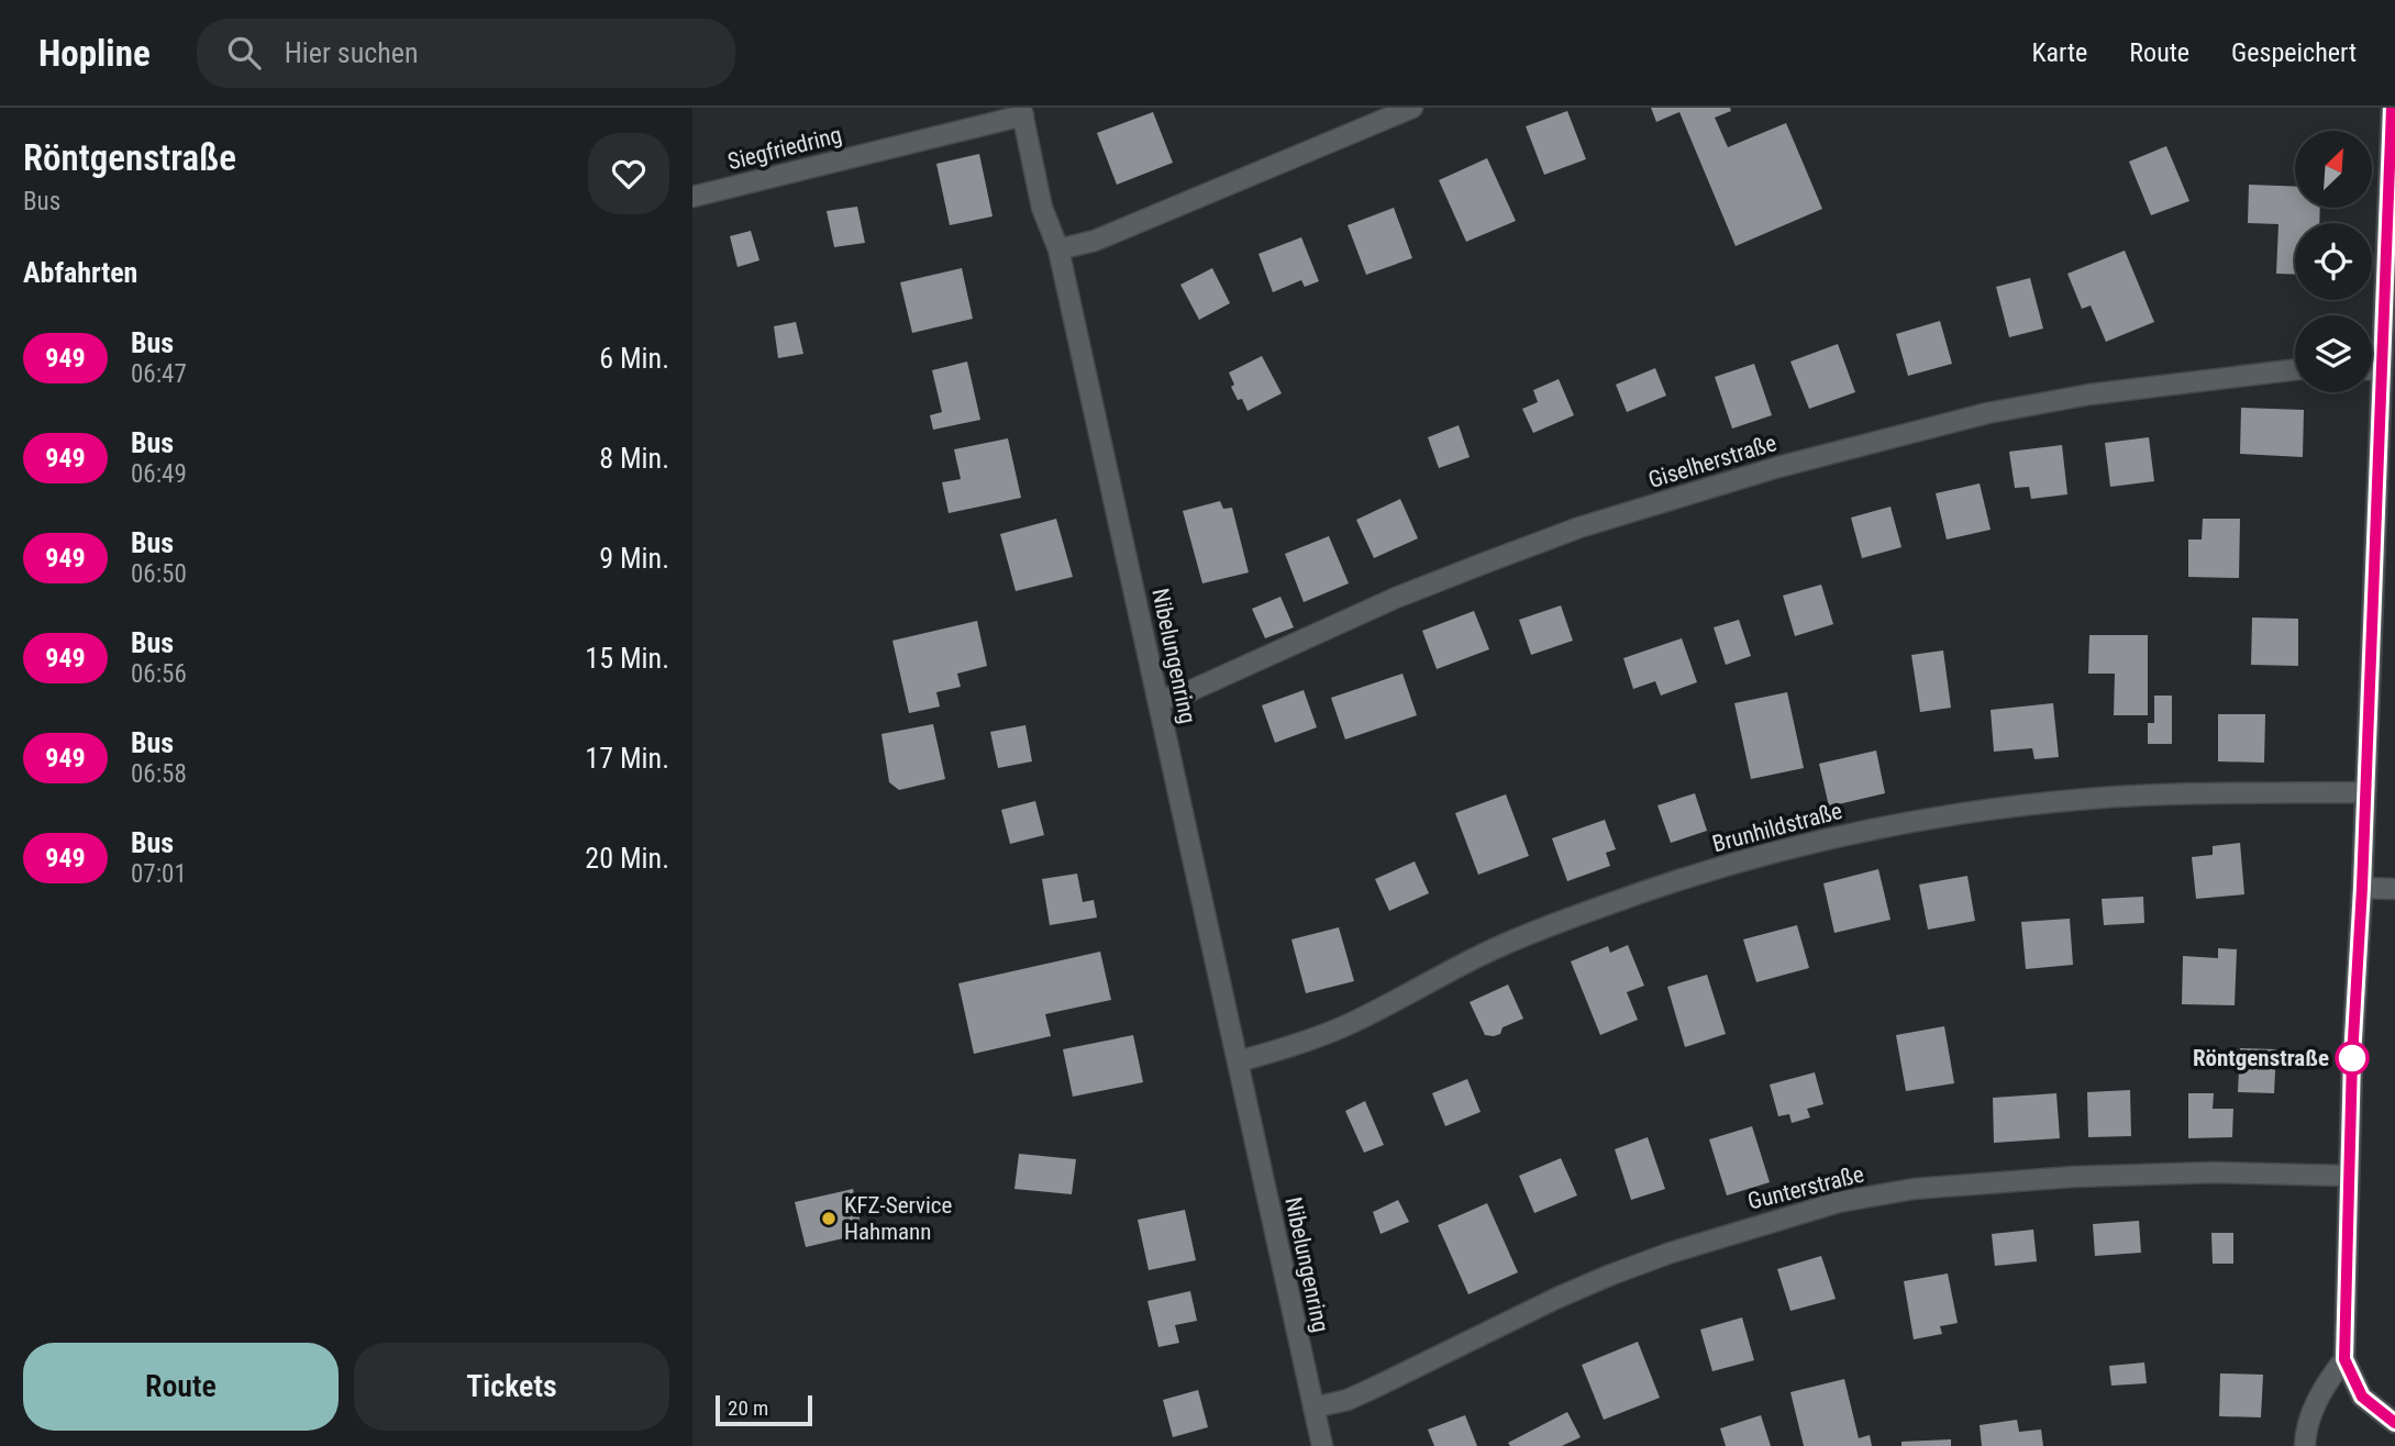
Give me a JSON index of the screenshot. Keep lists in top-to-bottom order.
{
  "streets": {
    "street": [
      "Siegfriedring",
      "Giselherstraße",
      "Nibelungenring",
      "Brunhildstraße",
      "Gunterstraße"
    ]
  },
  "crossings": [
    ["Siegfriedring", "Nibelungenring"],
    ["Giselherstraße", "Nibelungenring"],
    ["Nibelungenring", "Brunhildstraße"],
    ["Nibelungenring", "Gunterstraße"]
  ],
  "places": ["Röntgenstraße", "KFZ-Service Hahmann"],
  "lines": ["bus line 949"],
  "scale_bar": "20 m",
  "north": "top right",
  "page": {
    "header": "Hopline",
    "search": "Hier suchen",
    "nav": ["Karte", "Route", "Gespeichert"],
    "heading": [
      ["Röntgenstraße", "Bus"],
      "Abfahrten"
    ],
    "list": [
      {
        "mark": "949",
        "name": "Bus",
        "note": "06:47",
        "value": "6 Min."
      },
      {
        "mark": "949",
        "name": "Bus",
        "note": "06:49",
        "value": "8 Min."
      },
      {
        "mark": "949",
        "name": "Bus",
        "note": "06:50",
        "value": "9 Min."
      },
      {
        "mark": "949",
        "name": "Bus",
        "note": "06:56",
        "value": "15 Min."
      },
      {
        "mark": "949",
        "name": "Bus",
        "note": "06:58",
        "value": "17 Min."
      },
      {
        "mark": "949",
        "name": "Bus",
        "note": "07:01",
        "value": "20 Min."
      }
    ],
    "buttons": ["Route", "Tickets"],
    "scale": "20 m"
  }
}
